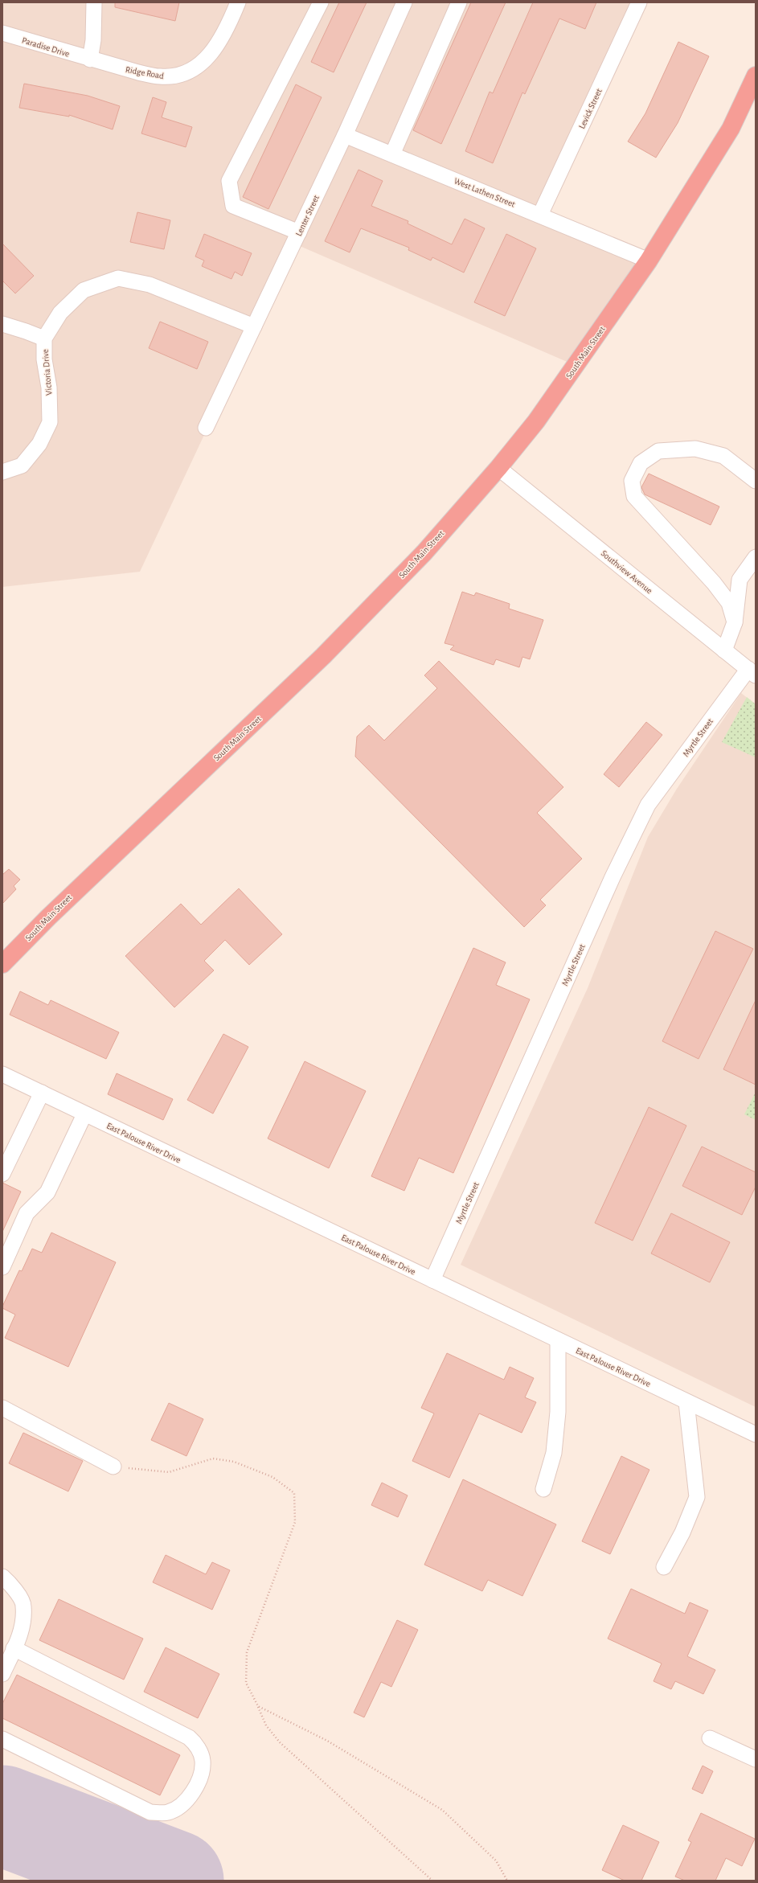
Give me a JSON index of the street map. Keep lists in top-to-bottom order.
{
  "streets": {
    "highway": ["South Main Street"],
    "street": [
      "Paradise Drive",
      "Ridge Road",
      "Levick Street",
      "West Lathen Street",
      "Lenter Street",
      "Victoria Drive",
      "Southview Avenue",
      "Myrtle Street",
      "East Palouse River Drive"
    ]
  },
  "crossings": [
    ["Paradise Drive", "Ridge Road"],
    ["Levick Street", "West Lathen Street"],
    ["West Lathen Street", "Lenter Street"],
    ["West Lathen Street", "South Main Street"],
    ["Lenter Street", "Victoria Drive"],
    ["South Main Street", "Southview Avenue"],
    ["Southview Avenue", "Myrtle Street"],
    ["Myrtle Street", "East Palouse River Drive"]
  ]
}
